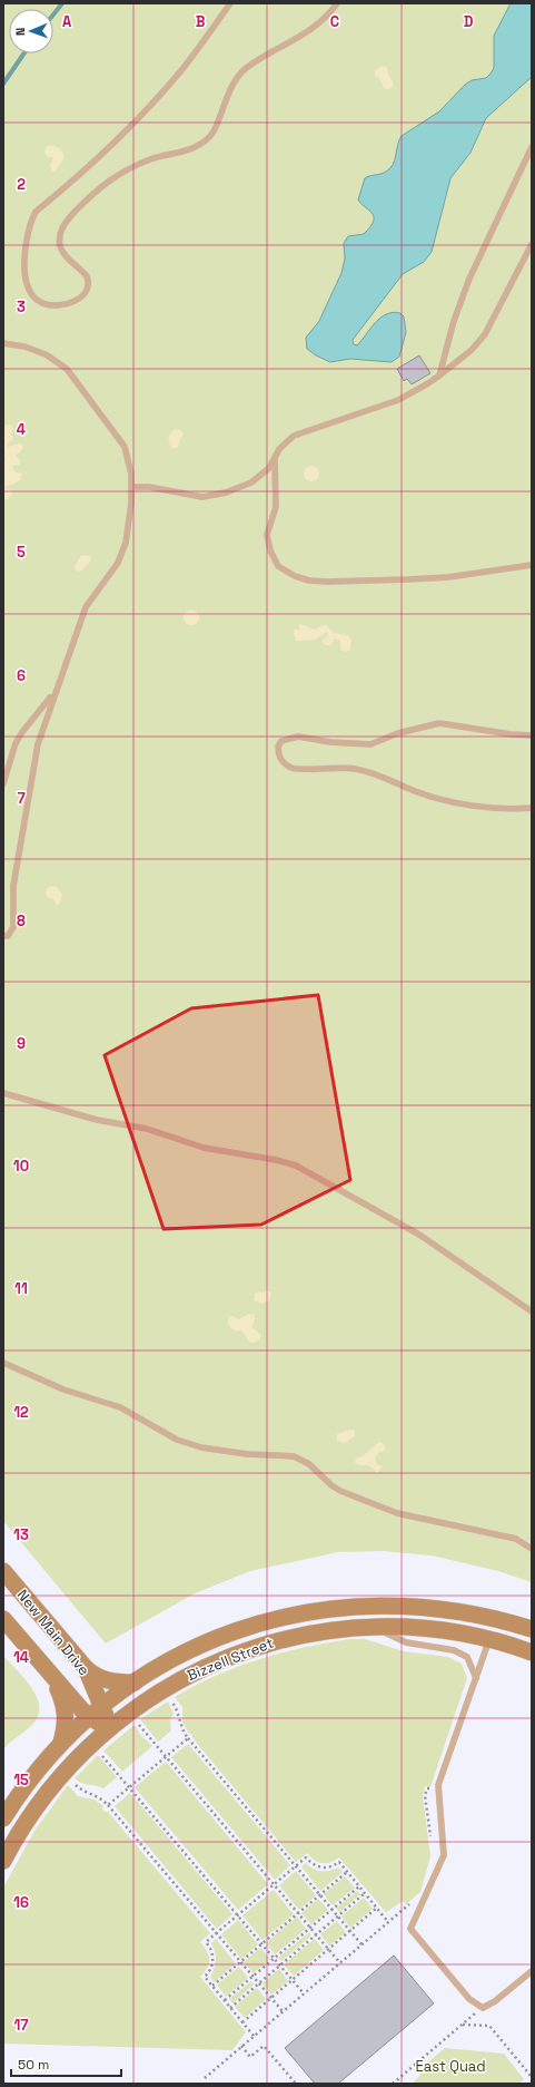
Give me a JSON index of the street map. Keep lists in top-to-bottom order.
{
  "streets": {
    "street": ["New Main Drive", "Bizzell Street"]
  },
  "crossings": [
    ["New Main Drive", "Bizzell Street"]
  ],
  "parks": ["East Quad"],
  "scale_bar": "50 m",
  "north": "left",
  "grid": {
    "columns": [
      "A",
      "B",
      "C",
      "D"
    ],
    "rows": [
      "2",
      "3",
      "4",
      "5",
      "6",
      "7",
      "8",
      "9",
      "10",
      "11",
      "12",
      "13",
      "14",
      "15",
      "16",
      "17"
    ]
  }
}
